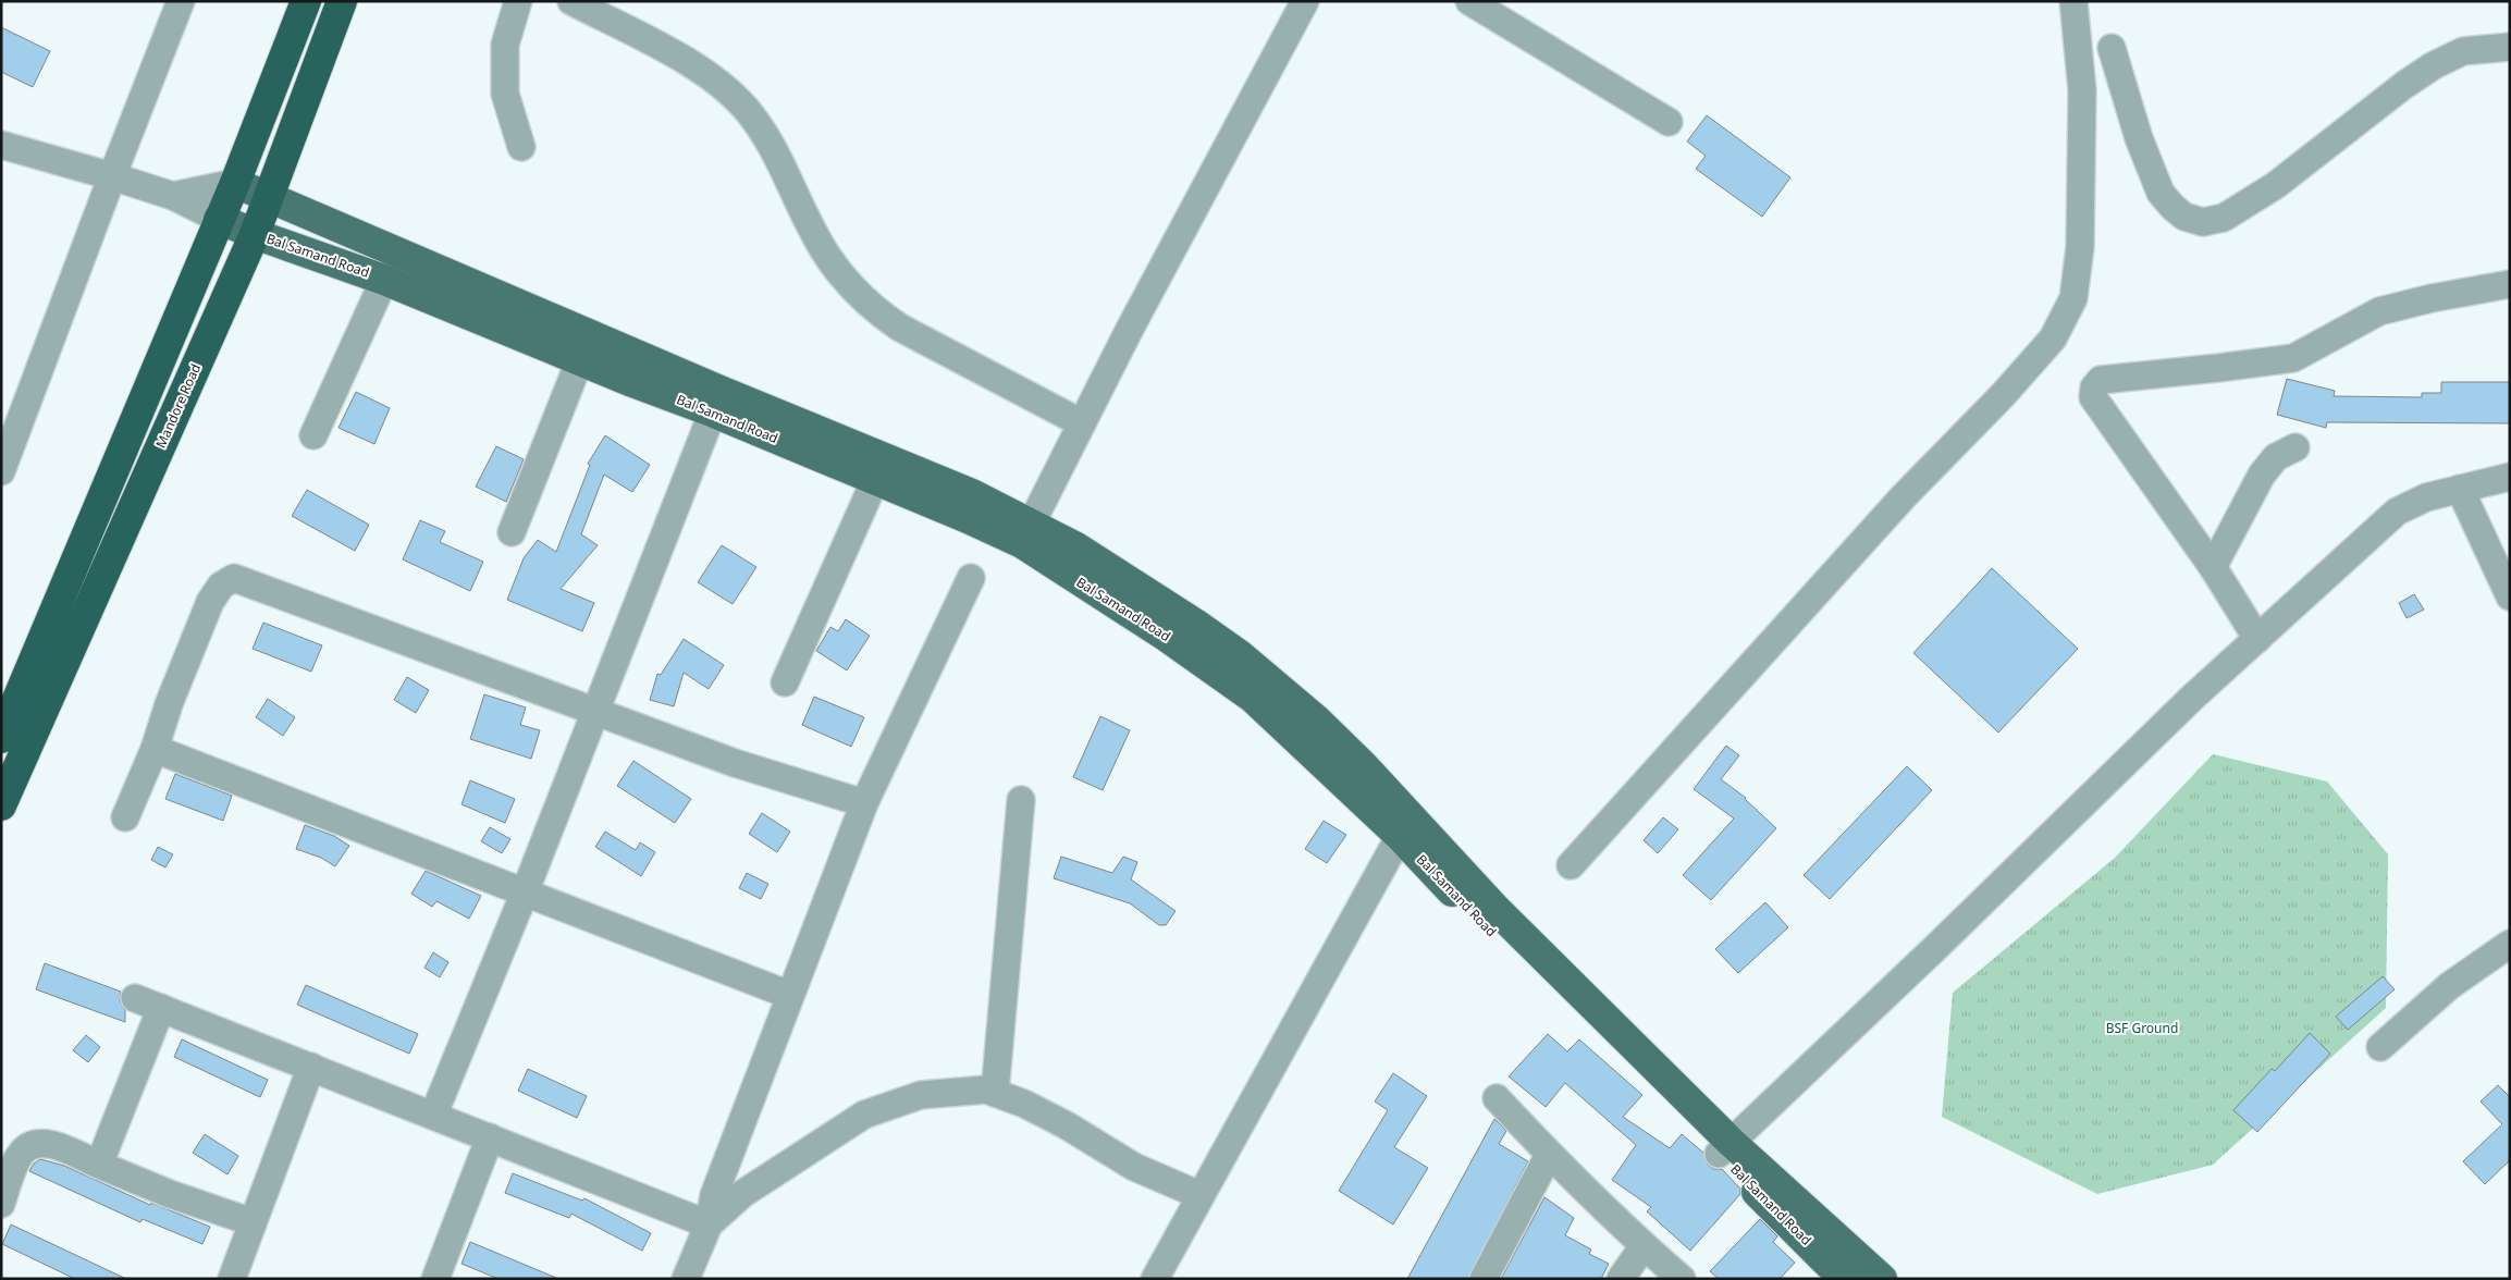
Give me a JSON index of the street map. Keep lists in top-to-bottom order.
{
  "streets": {
    "highway": ["Mandore Road"],
    "main road": ["Bal Samand Road"]
  },
  "crossings": [
    ["Bal Samand Road", "Mandore Road"]
  ],
  "parks": ["BSF Ground"]
}
